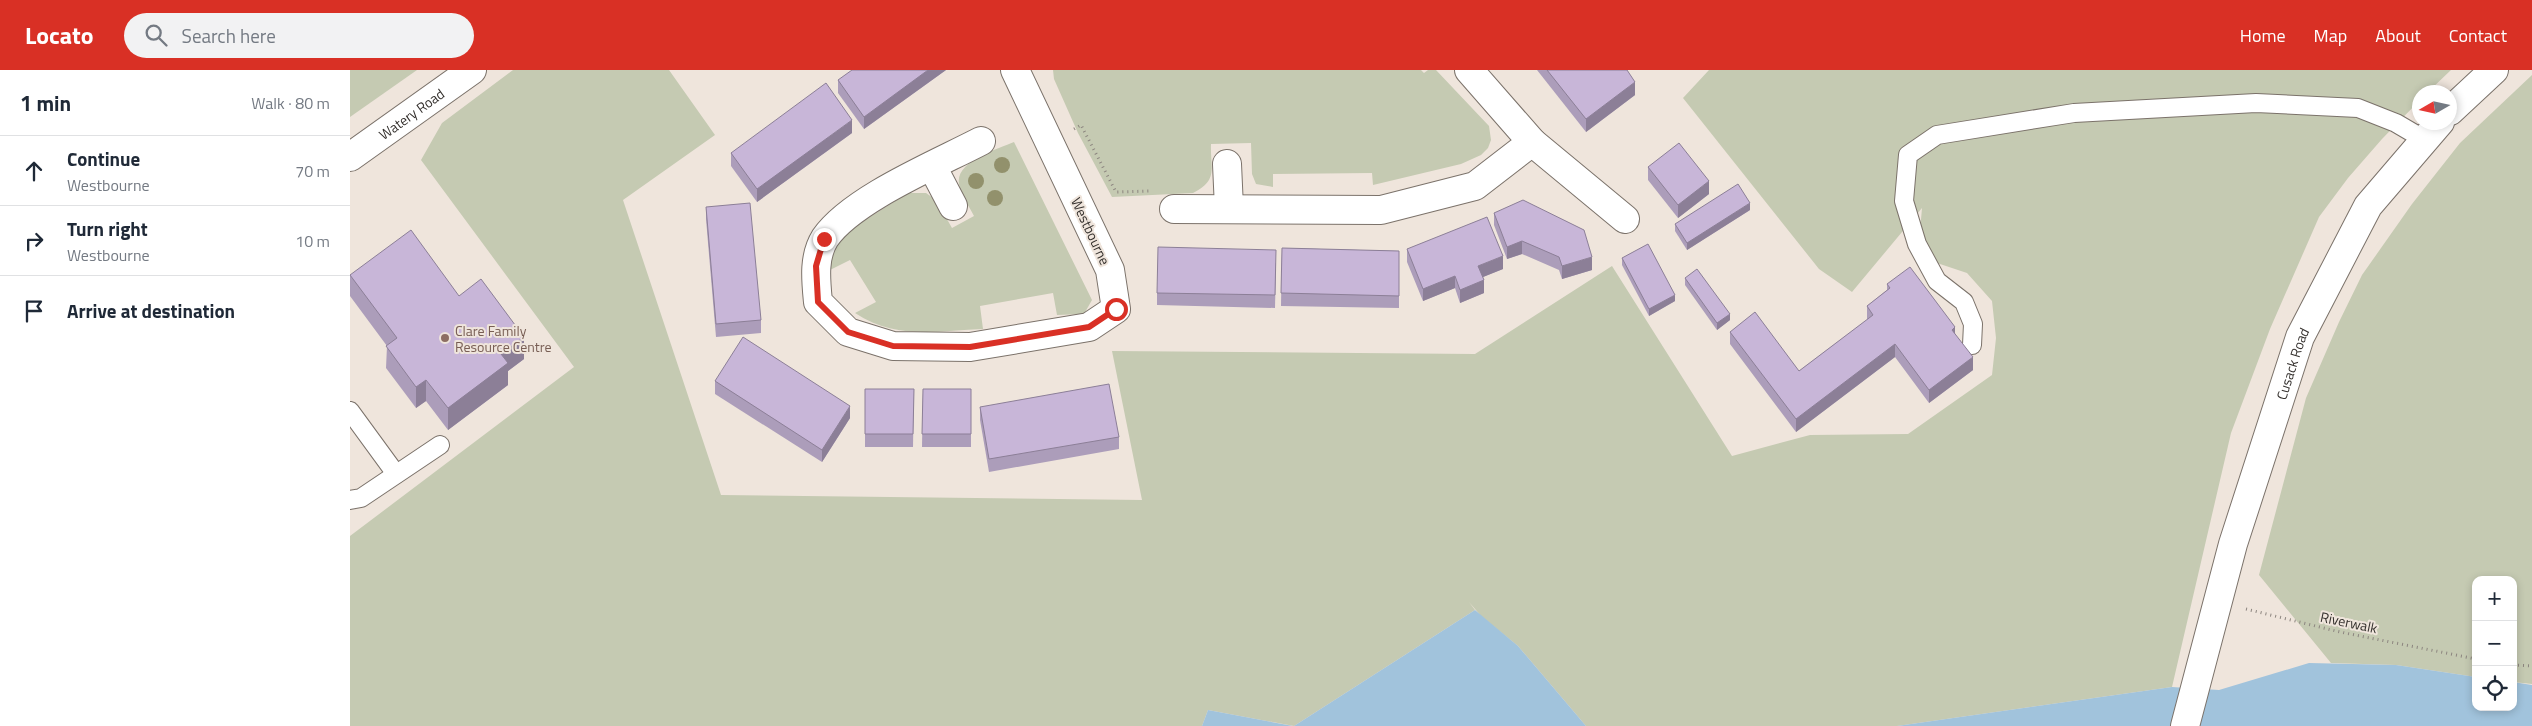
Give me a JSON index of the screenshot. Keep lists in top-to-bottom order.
{
  "streets": {
    "street": ["Watery Road", "Westbourne", "Cusack Road"],
    "path": ["Riverwalk"]
  },
  "crossings": [
    ["Cusack Road", "Riverwalk"]
  ],
  "places": ["Clare Family Resource Centre"],
  "north": "left",
  "page": {
    "header": "Locato",
    "search": "Search here",
    "nav": [
      "Home",
      "Map",
      "About",
      "Contact"
    ],
    "heading": ["1 min", "Walk · 80 m"],
    "list": [
      ["Continue", "Westbourne", "70 m"],
      ["Turn right", "Westbourne", "10 m"],
      "Arrive at destination"
    ],
    "map_buttons": ["+", "−"]
  }
}
